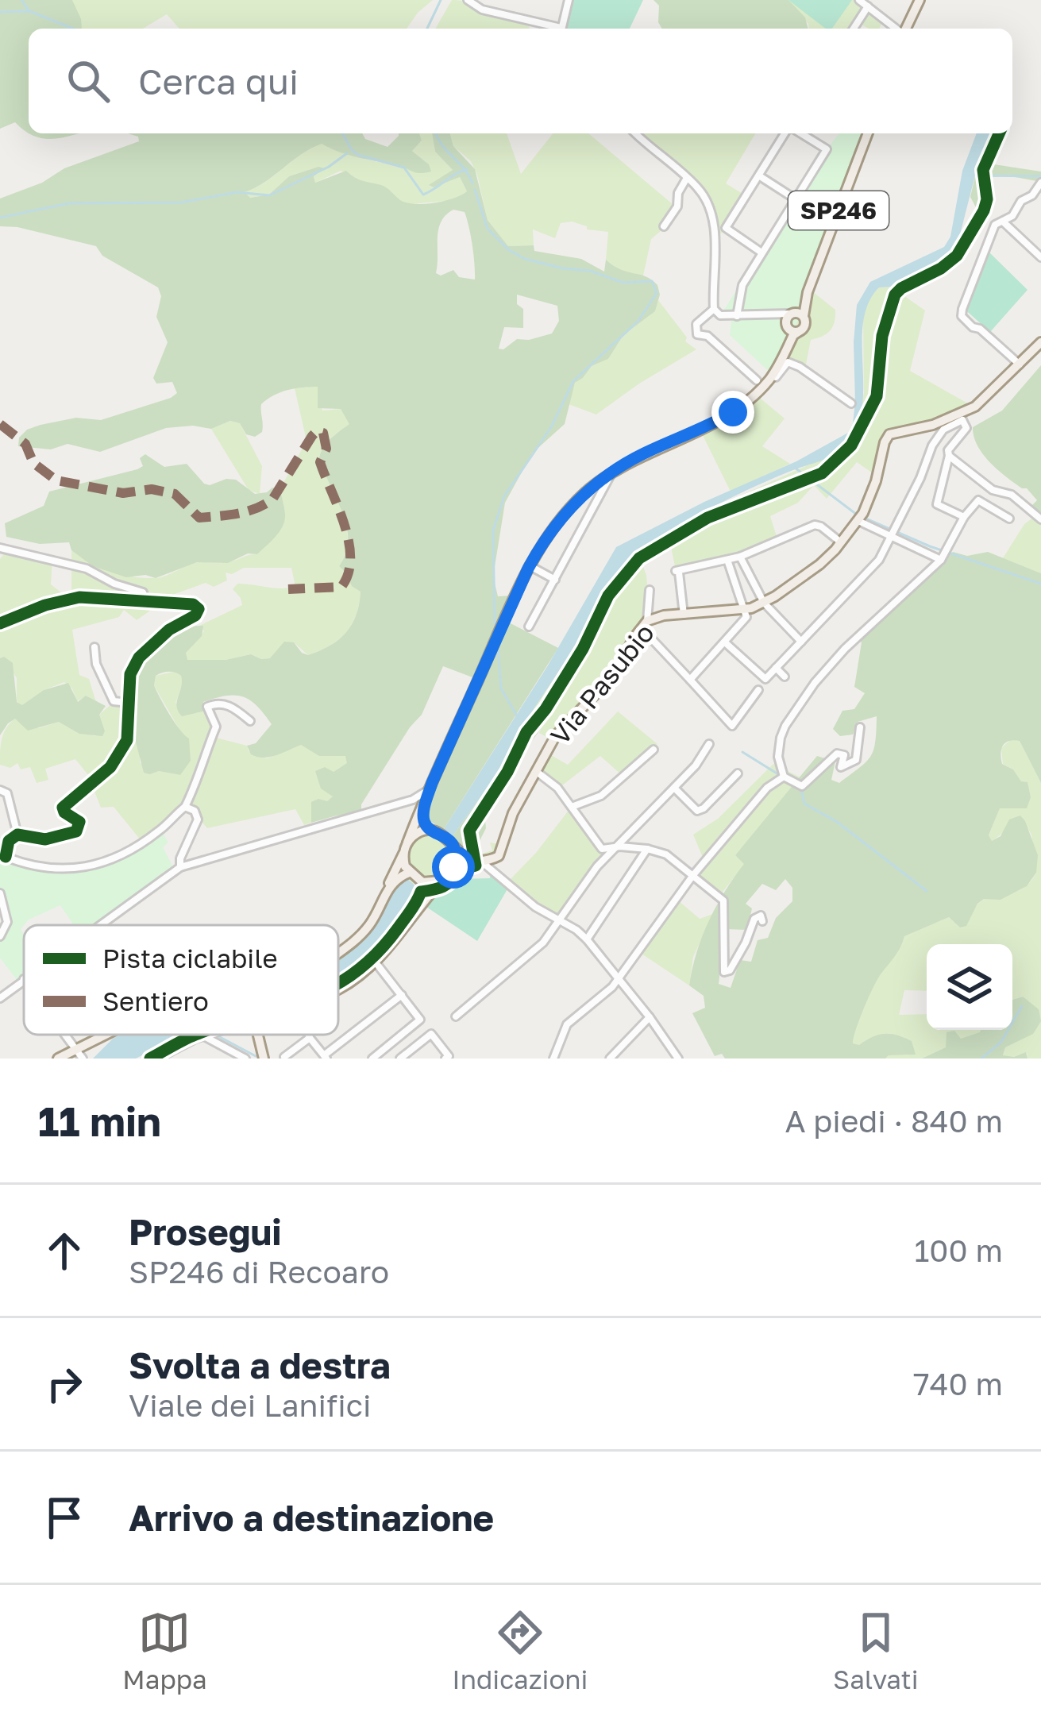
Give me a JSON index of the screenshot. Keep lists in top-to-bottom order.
{
  "streets": {
    "main road": ["SP246", "Via Pasubio"]
  },
  "legend": ["Pista ciclabile", "Sentiero"],
  "page": {
    "search": "Cerca qui",
    "heading": ["11 min", "A piedi · 840 m"],
    "list": [
      ["Prosegui", "SP246 di Recoaro", "100 m"],
      ["Svolta a destra", "Viale dei Lanifici", "740 m"],
      "Arrivo a destinazione"
    ],
    "nav": ["Mappa", "Indicazioni", "Salvati"]
  }
}
